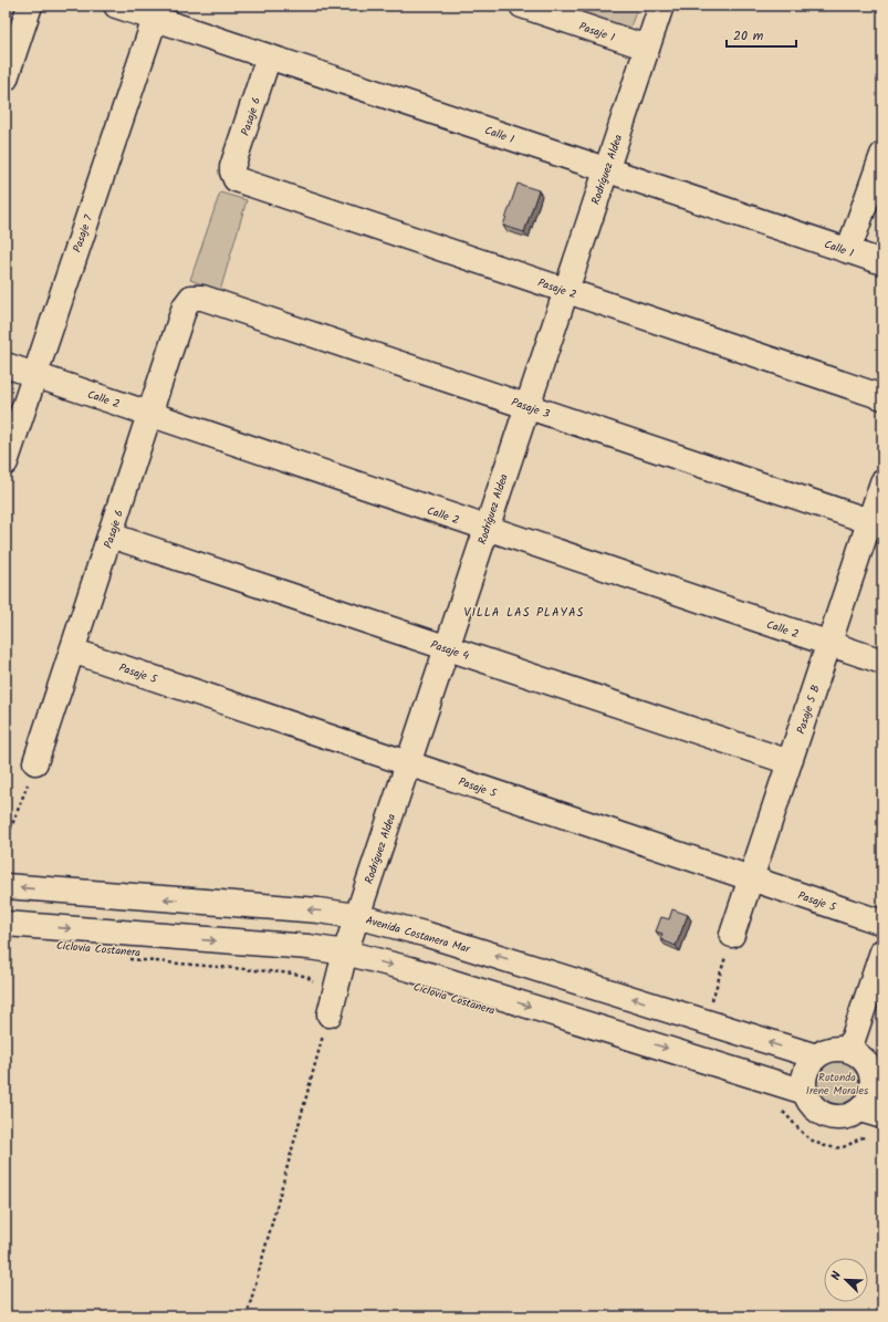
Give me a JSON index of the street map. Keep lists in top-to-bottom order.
{
  "streets": {
    "street": [
      "Pasaje 1",
      "Pasaje 6",
      "Calle 1",
      "Rodríguez Aldea",
      "Pasaje 7",
      "Pasaje 2",
      "Calle 2",
      "Pasaje 3",
      "Pasaje 4",
      "Pasaje 5",
      "Pasaje 5 B",
      "Avenida Costanera Mar"
    ],
    "path": ["Ciclovia Costanera"]
  },
  "crossings": [
    ["Pasaje 1", "Rodríguez Aldea"],
    ["Pasaje 6", "Calle 1"],
    ["Pasaje 6", "Pasaje 2"],
    ["Pasaje 6", "Calle 2"],
    ["Pasaje 6", "Pasaje 3"],
    ["Pasaje 6", "Pasaje 4"],
    ["Pasaje 6", "Pasaje 5"],
    ["Calle 1", "Rodríguez Aldea"],
    ["Calle 1", "Pasaje 7"],
    ["Rodríguez Aldea", "Pasaje 2"],
    ["Rodríguez Aldea", "Calle 2"],
    ["Rodríguez Aldea", "Pasaje 3"],
    ["Rodríguez Aldea", "Pasaje 4"],
    ["Rodríguez Aldea", "Pasaje 5"],
    ["Rodríguez Aldea", "Avenida Costanera Mar"],
    ["Rodríguez Aldea", "Ciclovia Costanera"],
    ["Pasaje 7", "Calle 2"],
    ["Calle 2", "Pasaje 5 B"],
    ["Pasaje 3", "Pasaje 5 B"],
    ["Pasaje 4", "Pasaje 5 B"],
    ["Pasaje 5", "Pasaje 5 B"]
  ],
  "districts": ["VILLA LAS PLAYAS"],
  "parks": ["Rotonda Irene Morales"],
  "scale_bar": "20 m",
  "north": "top left"
}
